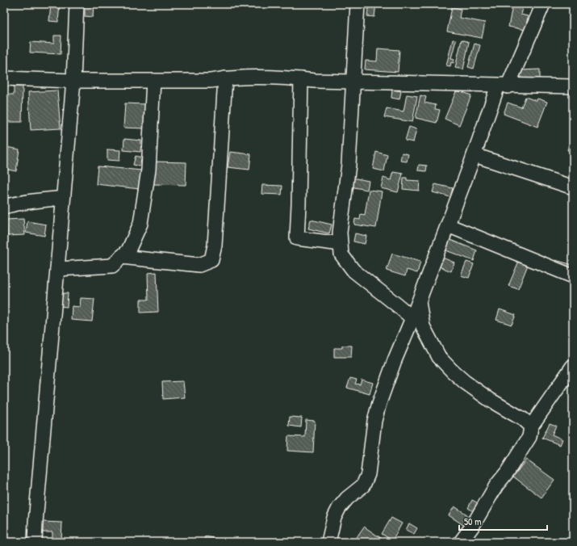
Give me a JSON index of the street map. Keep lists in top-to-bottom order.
{
  "scale_bar": "50 m"
}
